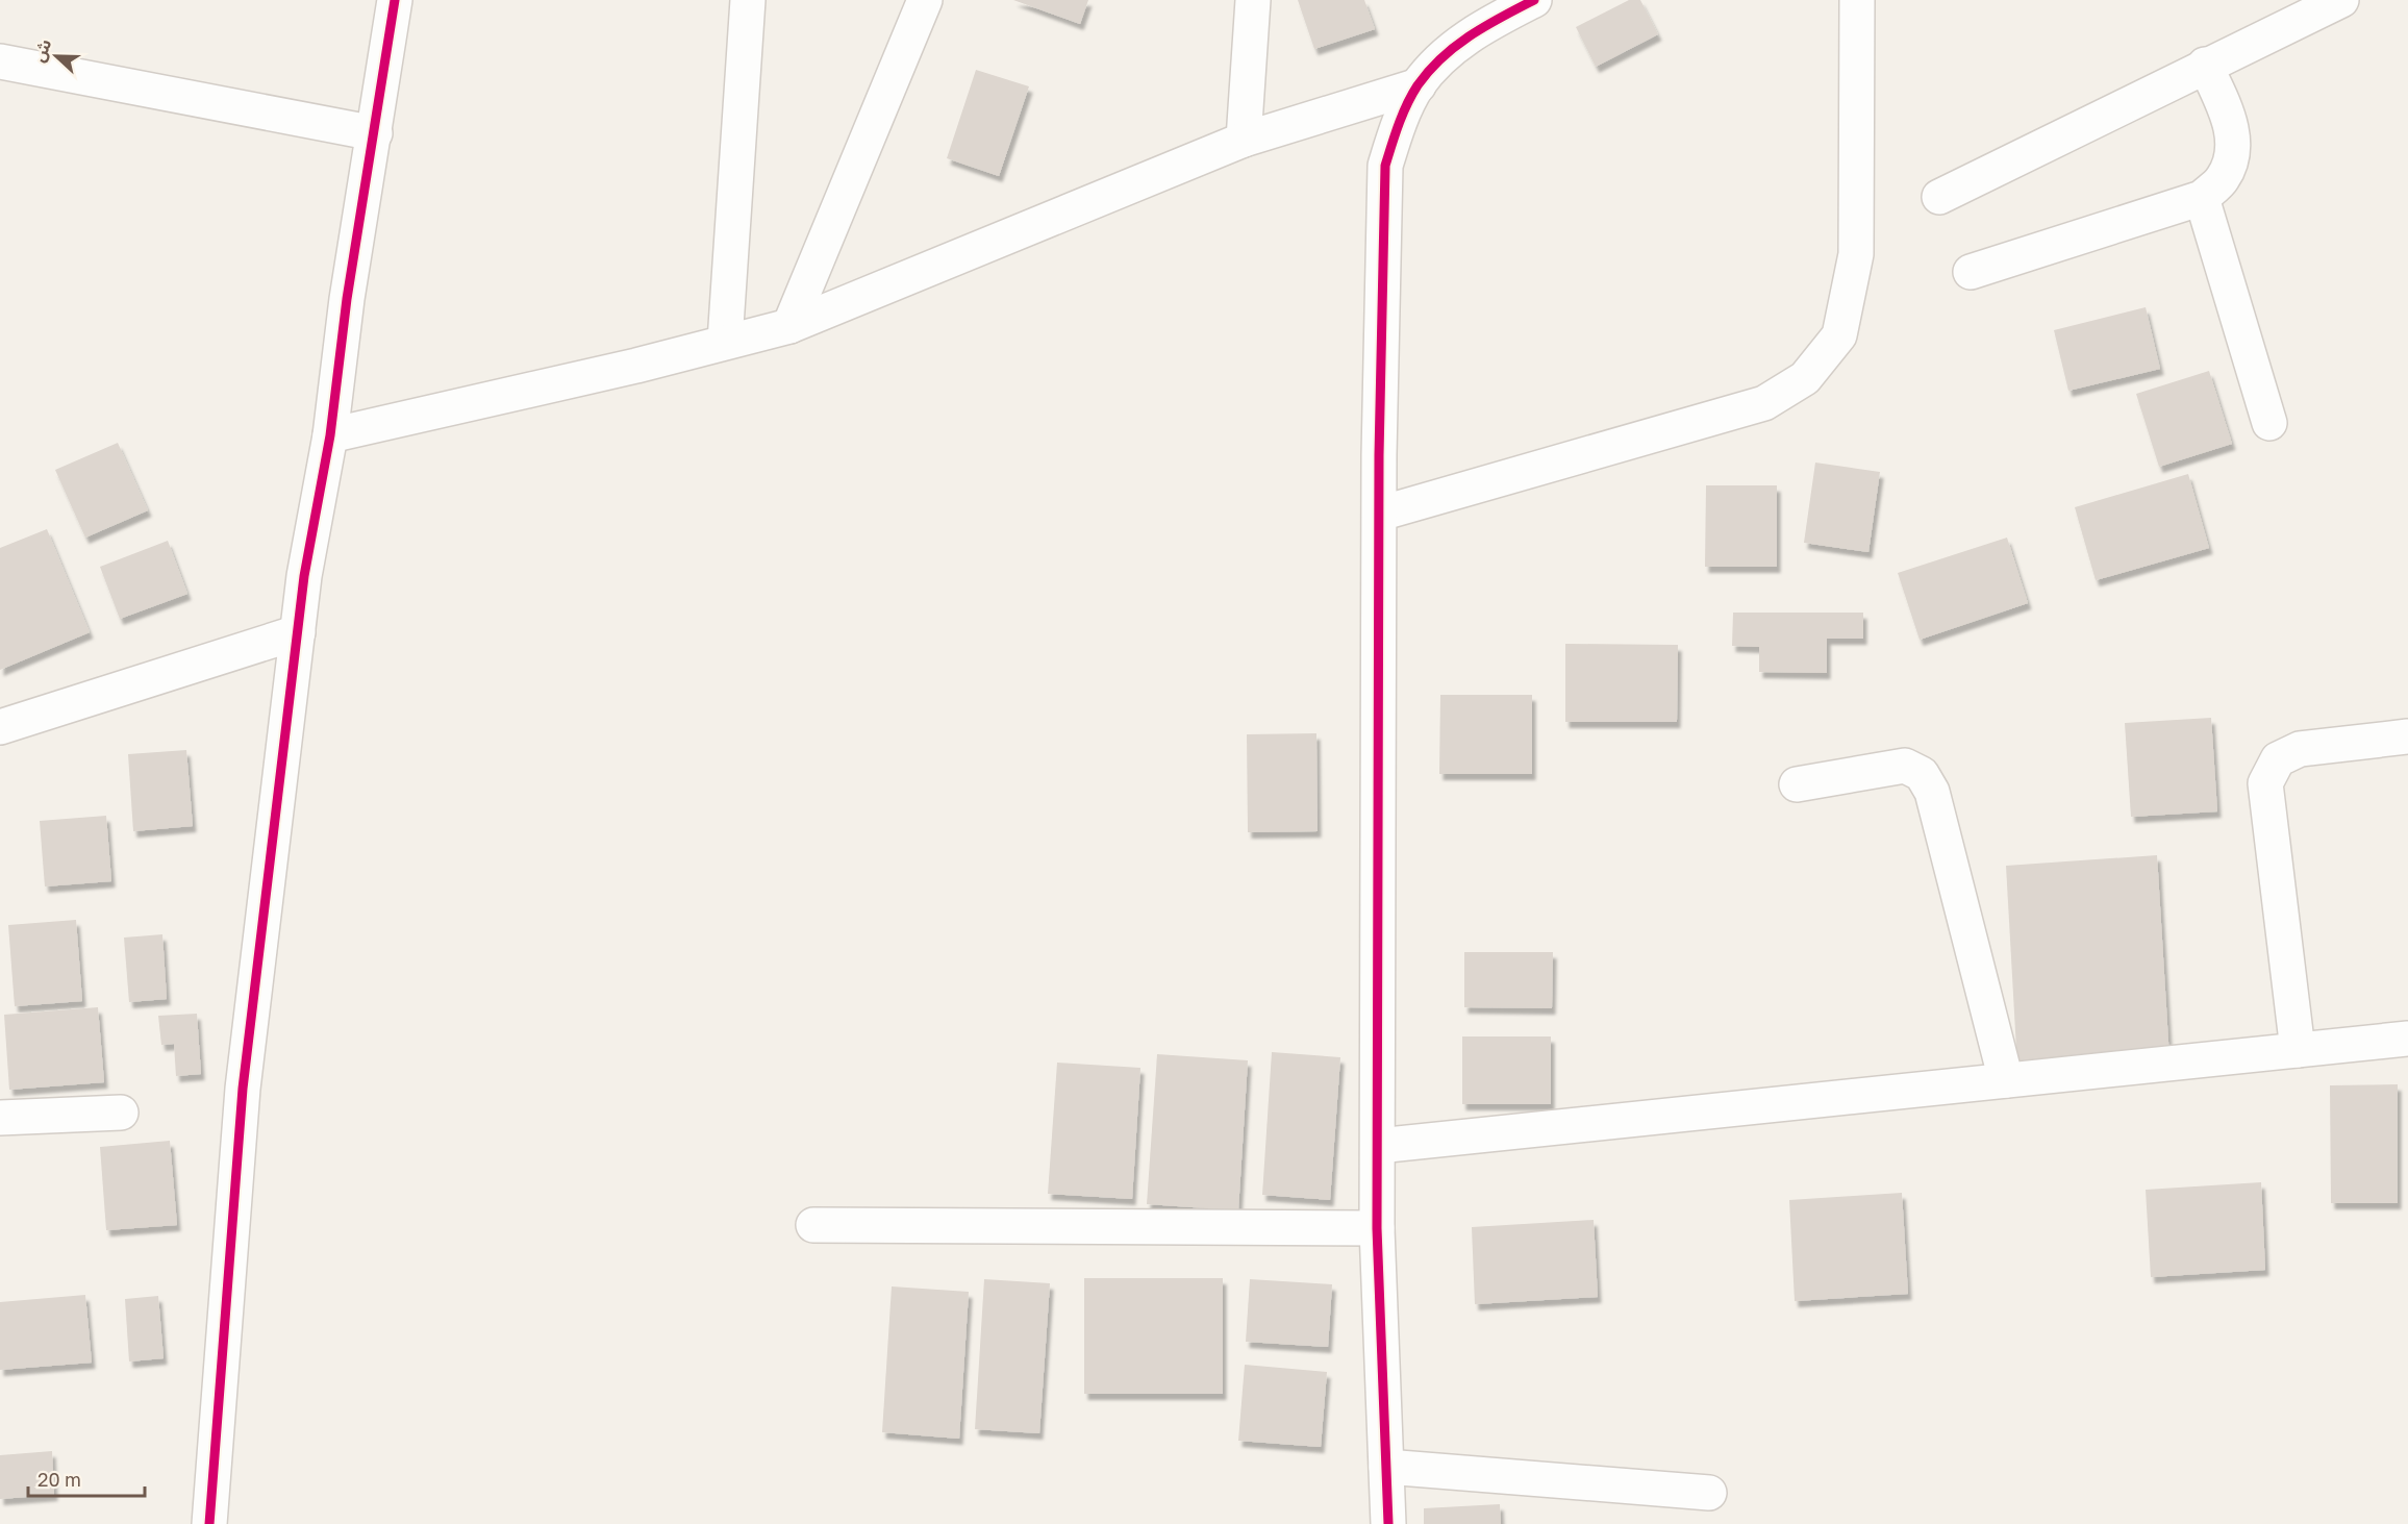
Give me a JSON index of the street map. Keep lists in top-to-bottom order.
{
  "scale_bar": "20 m",
  "north": "left"
}
